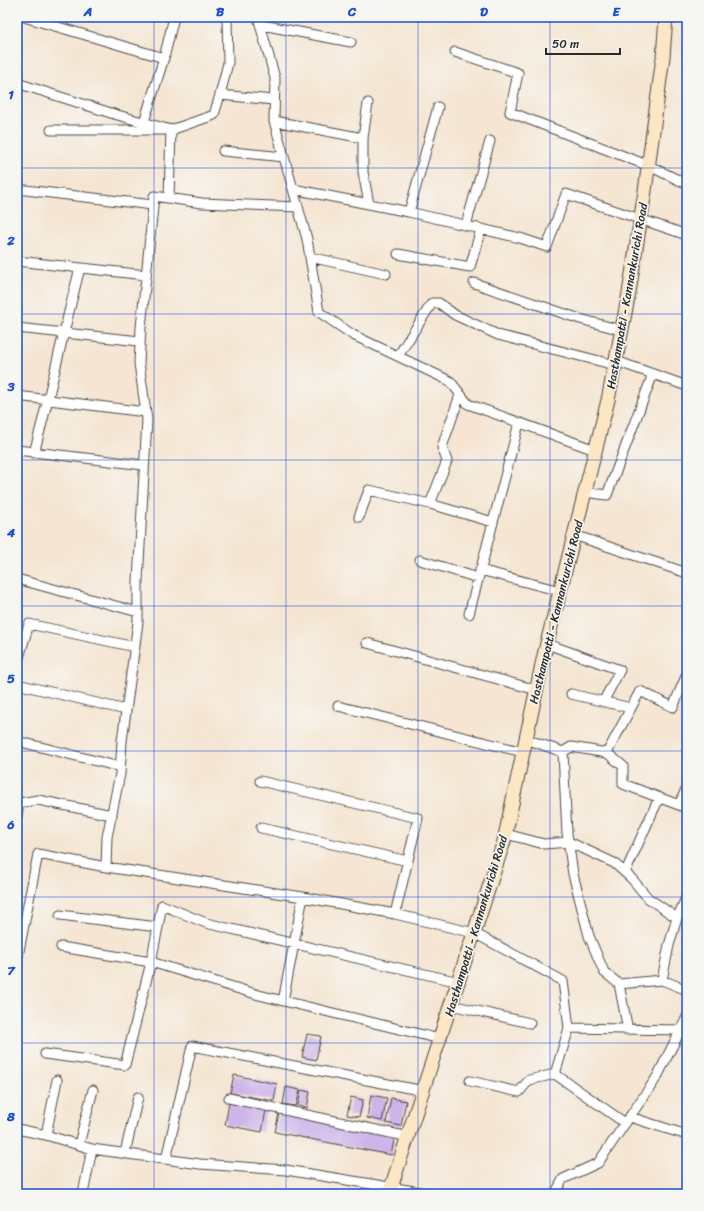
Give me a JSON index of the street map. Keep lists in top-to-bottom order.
{
  "streets": {
    "main road": ["Hasthampatti - Kannankurichi Road"]
  },
  "scale_bar": "50 m",
  "grid": {
    "columns": [
      "A",
      "B",
      "C",
      "D",
      "E"
    ],
    "rows": [
      "1",
      "2",
      "3",
      "4",
      "5",
      "6",
      "7",
      "8"
    ]
  }
}
